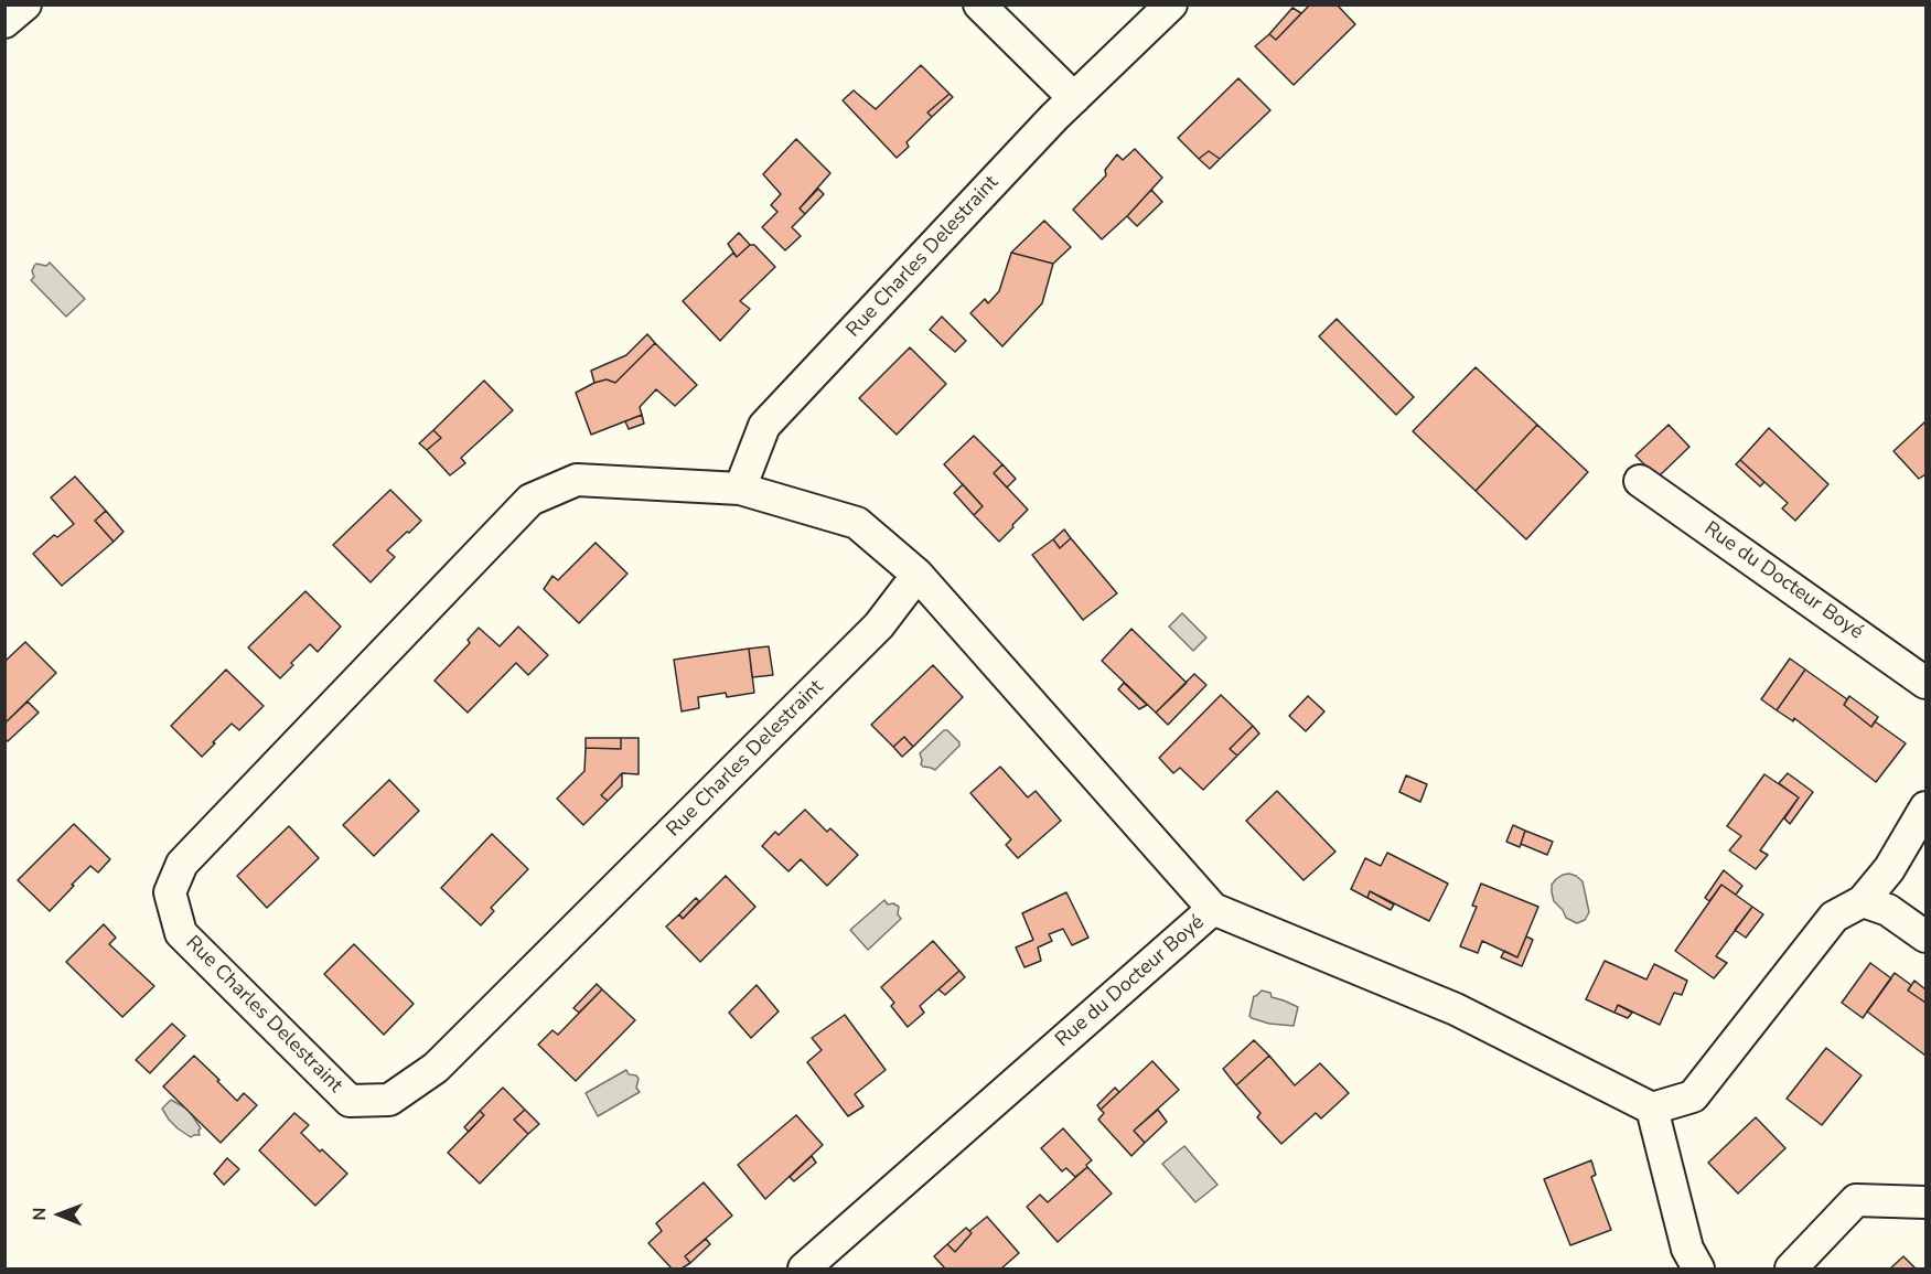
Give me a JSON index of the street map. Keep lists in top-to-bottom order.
{
  "streets": {
    "street": ["Rue Charles Delestraint", "Rue du Docteur Boyé"]
  },
  "crossings": [
    ["Rue Charles Delestraint", "Rue du Docteur Boyé"]
  ],
  "north": "left"
}
